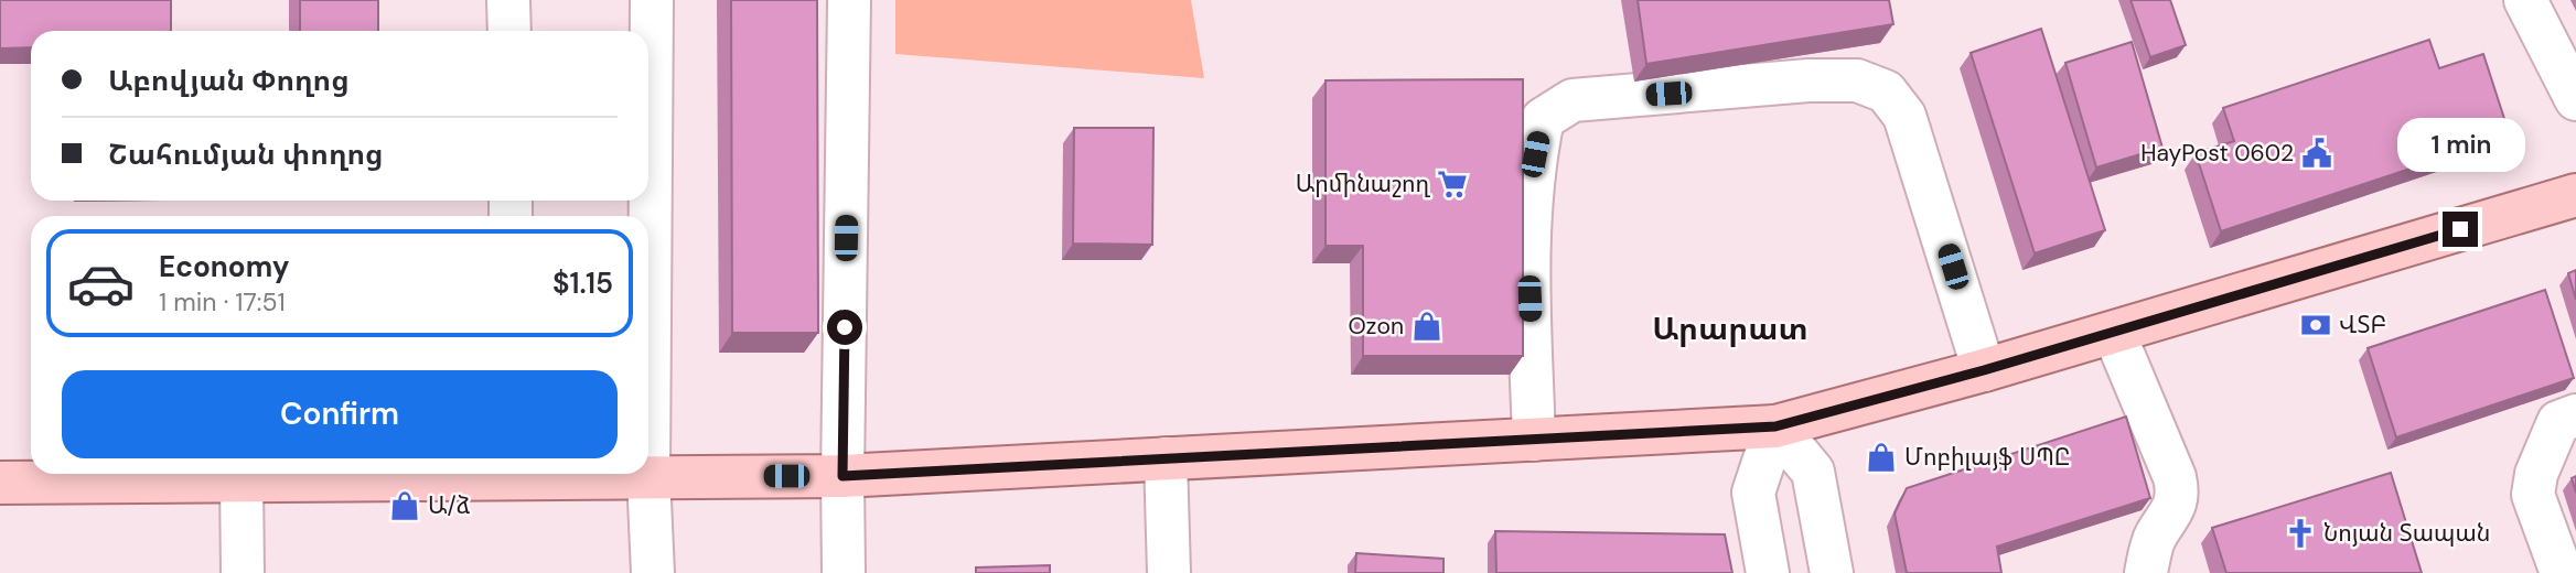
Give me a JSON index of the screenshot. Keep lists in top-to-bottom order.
{
  "districts": ["Արարատ"],
  "places": {
    "public building": ["HayPost 0602"],
    "supermarket": ["Արմինաշող"],
    "bank": ["ՎՏԲ"],
    "shop": ["Ozon", "Մոբիլայֆ ՍՊԸ", "Ա/ձ"],
    "church": ["Նոյան Տապան"]
  },
  "page": {
    "banner": ["Աբովյան Փողոց", "Շահումյան փողոց"],
    "bubble": "1 min",
    "list": [
      {
        "name": "Economy",
        "note": "1 min · 17:51",
        "value": "$1.15"
      }
    ],
    "buttons": "Confirm"
  }
}
